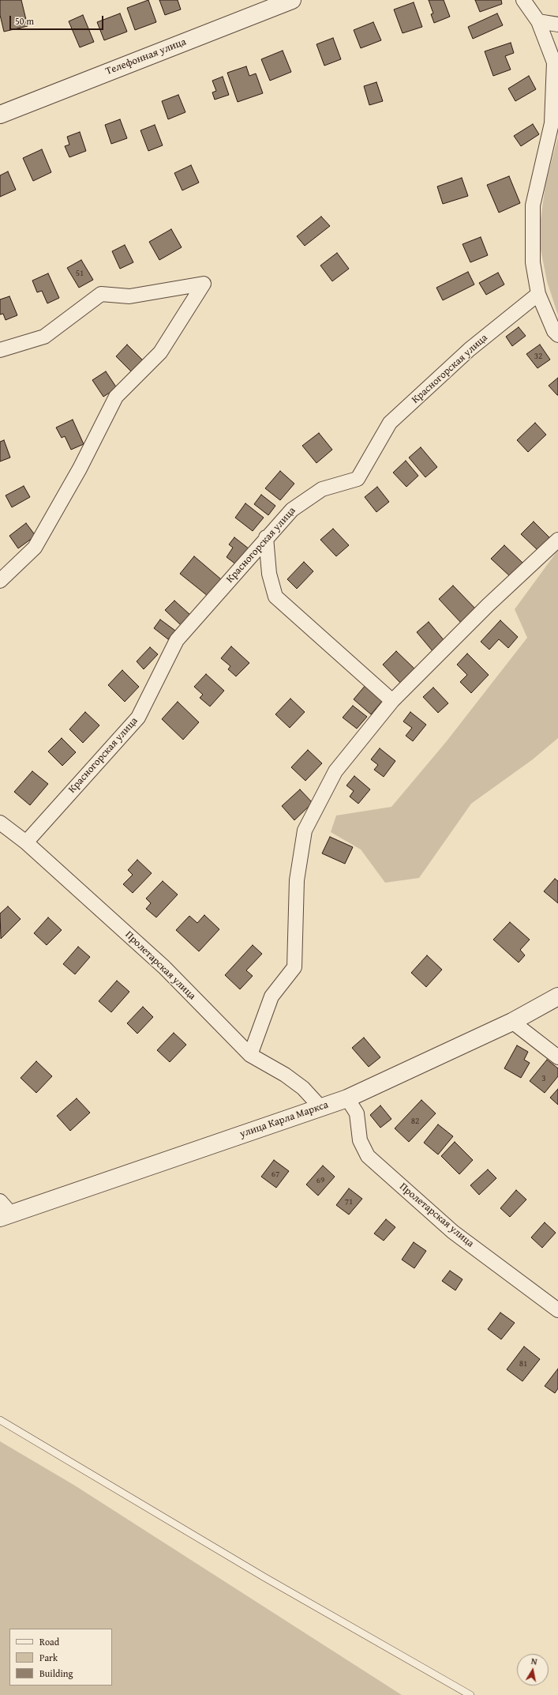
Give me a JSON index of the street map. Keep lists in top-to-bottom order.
{
  "streets": {
    "street": [
      "Телефонная улица",
      "Красногорская улица",
      "Пролетарская улица",
      "улица Карла Маркса"
    ]
  },
  "crossings": [
    ["Красногорская улица", "Пролетарская улица"],
    ["Пролетарская улица", "улица Карла Маркса"]
  ],
  "house_numbers": [
    "51",
    "32",
    "3",
    "82",
    "67",
    "69",
    "71",
    "81"
  ],
  "legend": ["Road", "Park", "Building"],
  "scale_bar": "50 m",
  "north": "top"
}
